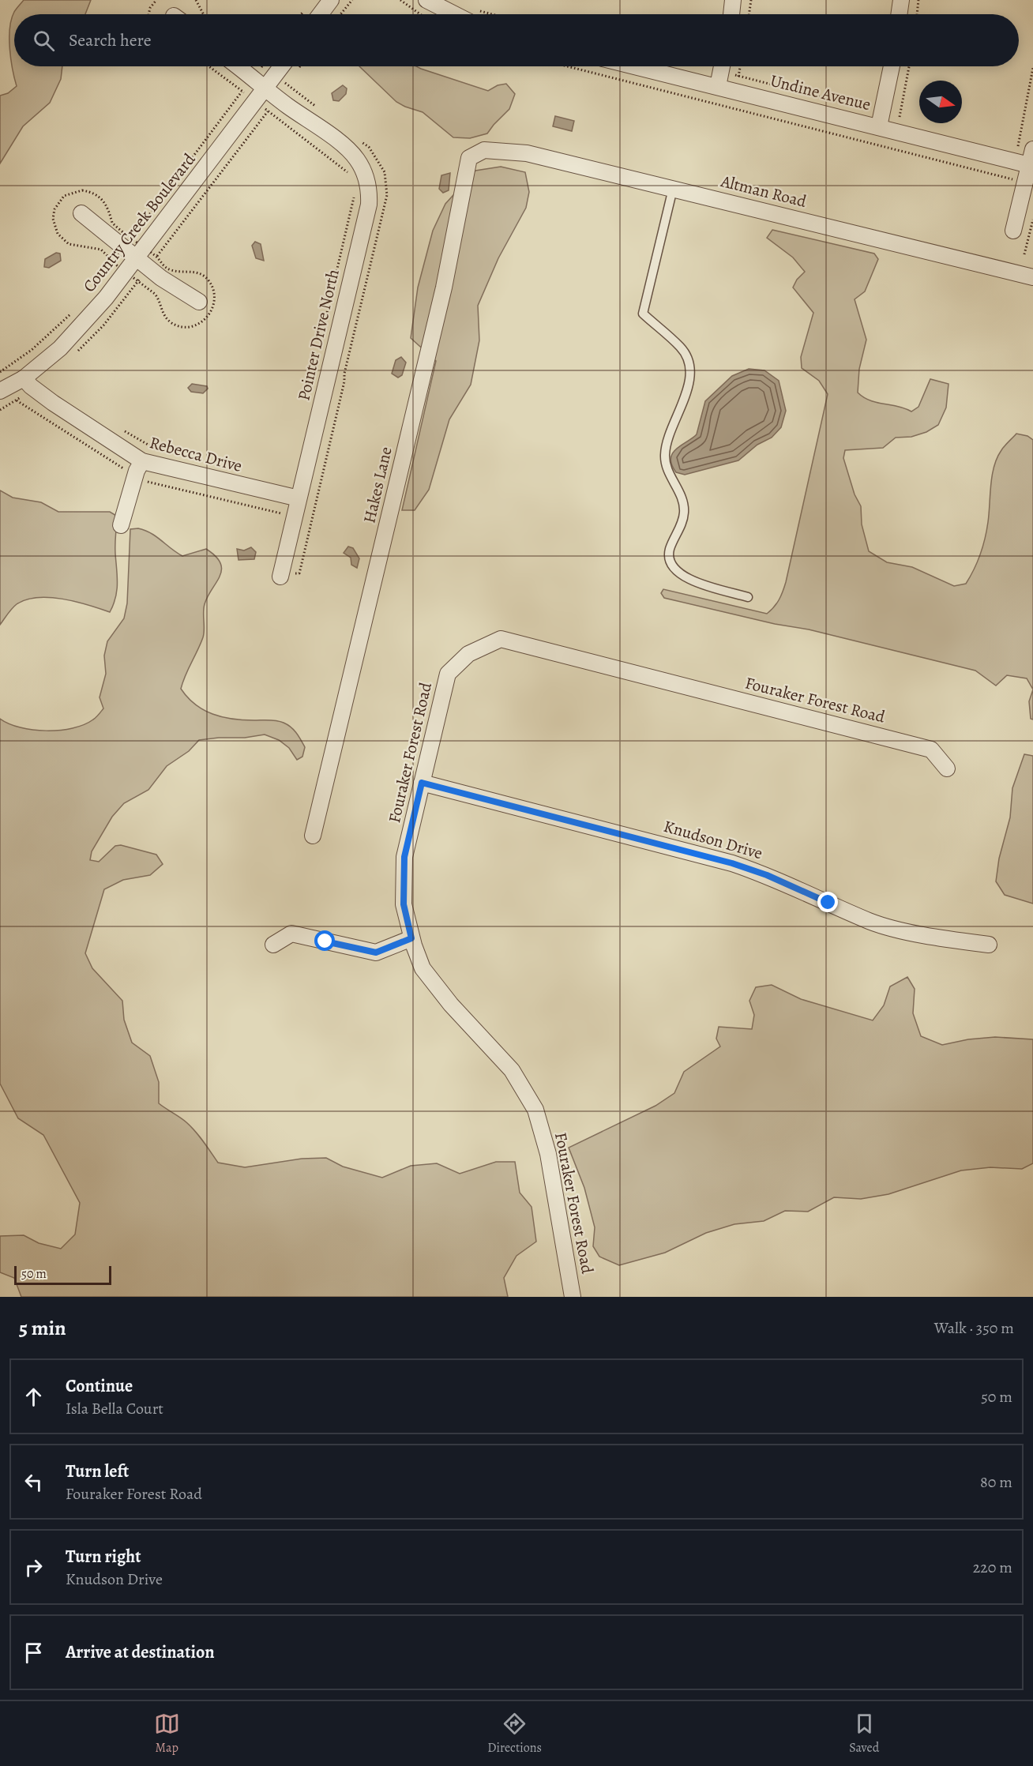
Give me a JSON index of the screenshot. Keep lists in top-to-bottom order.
{
  "streets": {
    "street": [
      "Undine Avenue",
      "Altman Road",
      "Country Creek Boulevard",
      "Pointer Drive North",
      "Rebecca Drive",
      "Hakes Lane",
      "Fouraker Forest Road",
      "Knudson Drive"
    ]
  },
  "crossings": [
    ["Altman Road", "Hakes Lane"],
    ["Country Creek Boulevard", "Pointer Drive North"],
    ["Country Creek Boulevard", "Rebecca Drive"],
    ["Pointer Drive North", "Rebecca Drive"],
    ["Fouraker Forest Road", "Knudson Drive"]
  ],
  "scale_bar": "50 m",
  "north": "right",
  "page": {
    "search": "Search here",
    "scale": "50 m",
    "heading": ["5 min", "Walk · 350 m"],
    "list": [
      ["Continue", "Isla Bella Court", "50 m"],
      ["Turn left", "Fouraker Forest Road", "80 m"],
      ["Turn right", "Knudson Drive", "220 m"],
      "Arrive at destination"
    ],
    "nav": ["Map", "Directions", "Saved"]
  }
}
